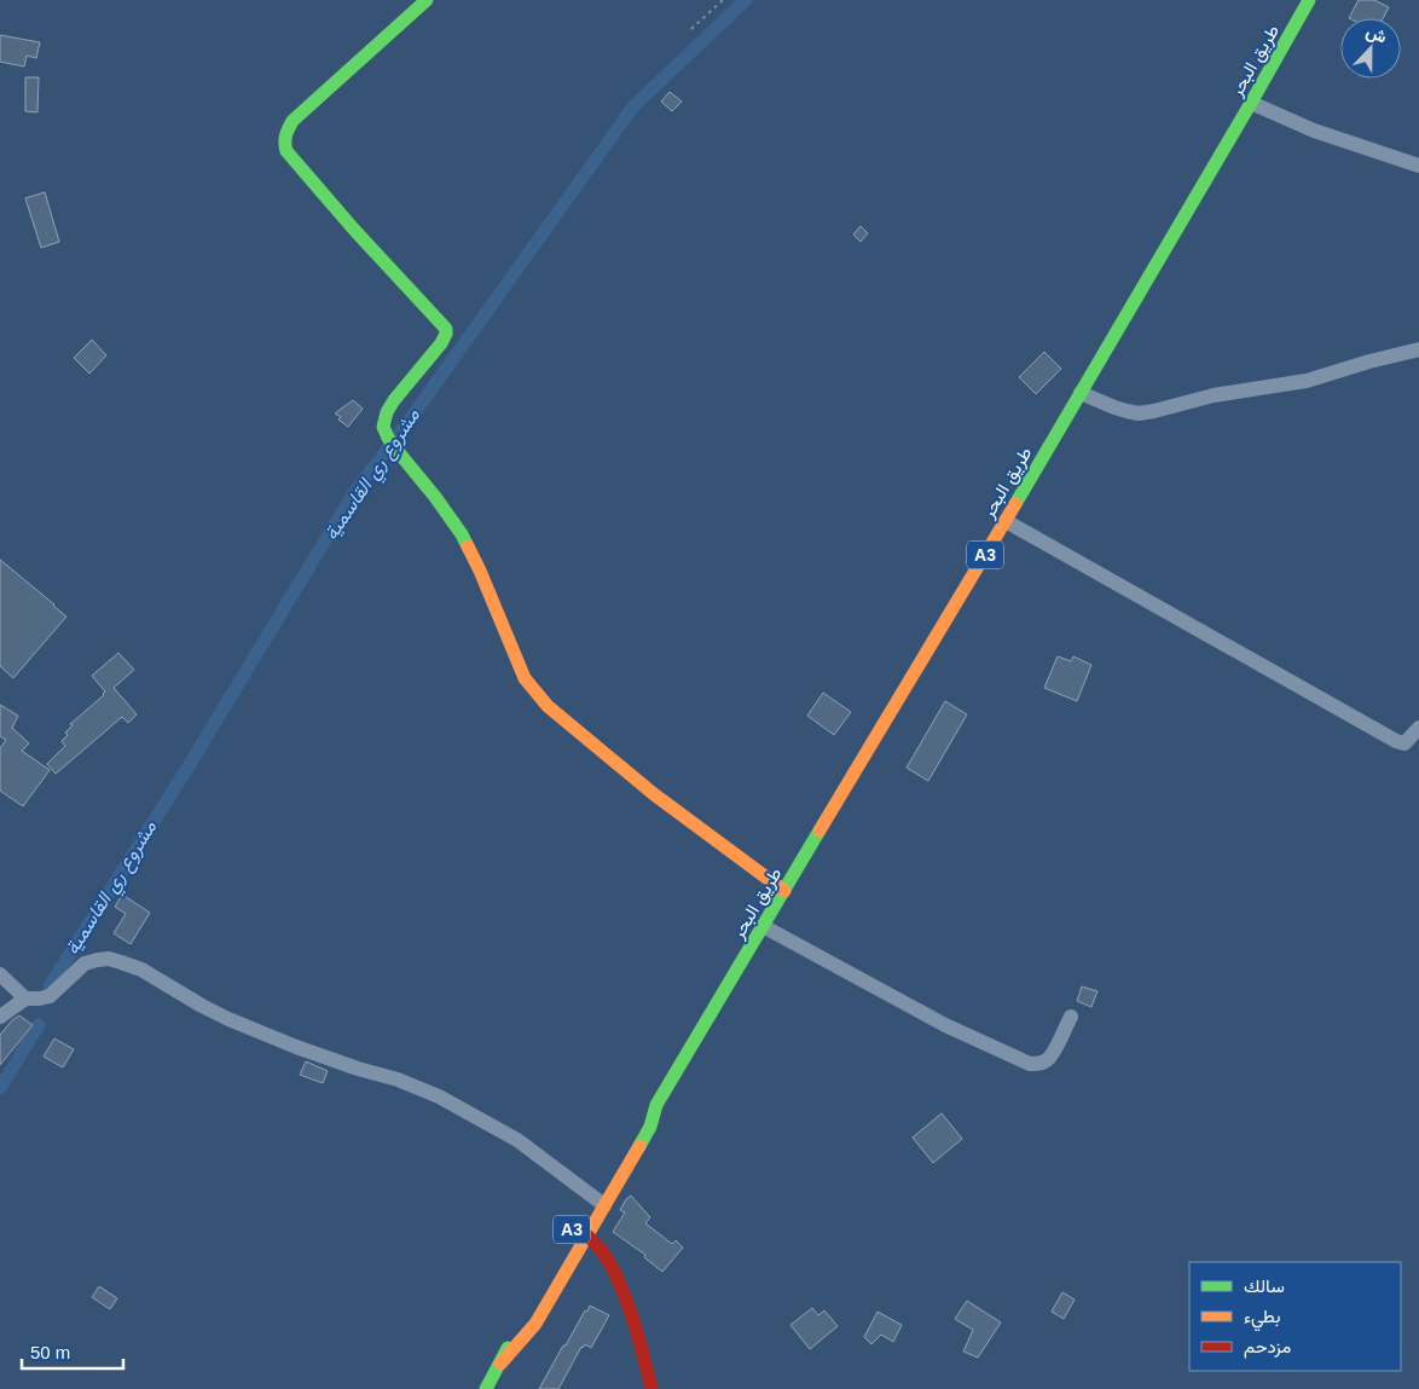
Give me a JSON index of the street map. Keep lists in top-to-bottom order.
{
  "streets": {
    "main road": ["طريق البحر", "A3"]
  },
  "water": ["مشروع ري القاسمية"],
  "legend": ["سالك", "بطيء", "مزدحم"],
  "scale_bar": "50 m",
  "north": "top"
}
